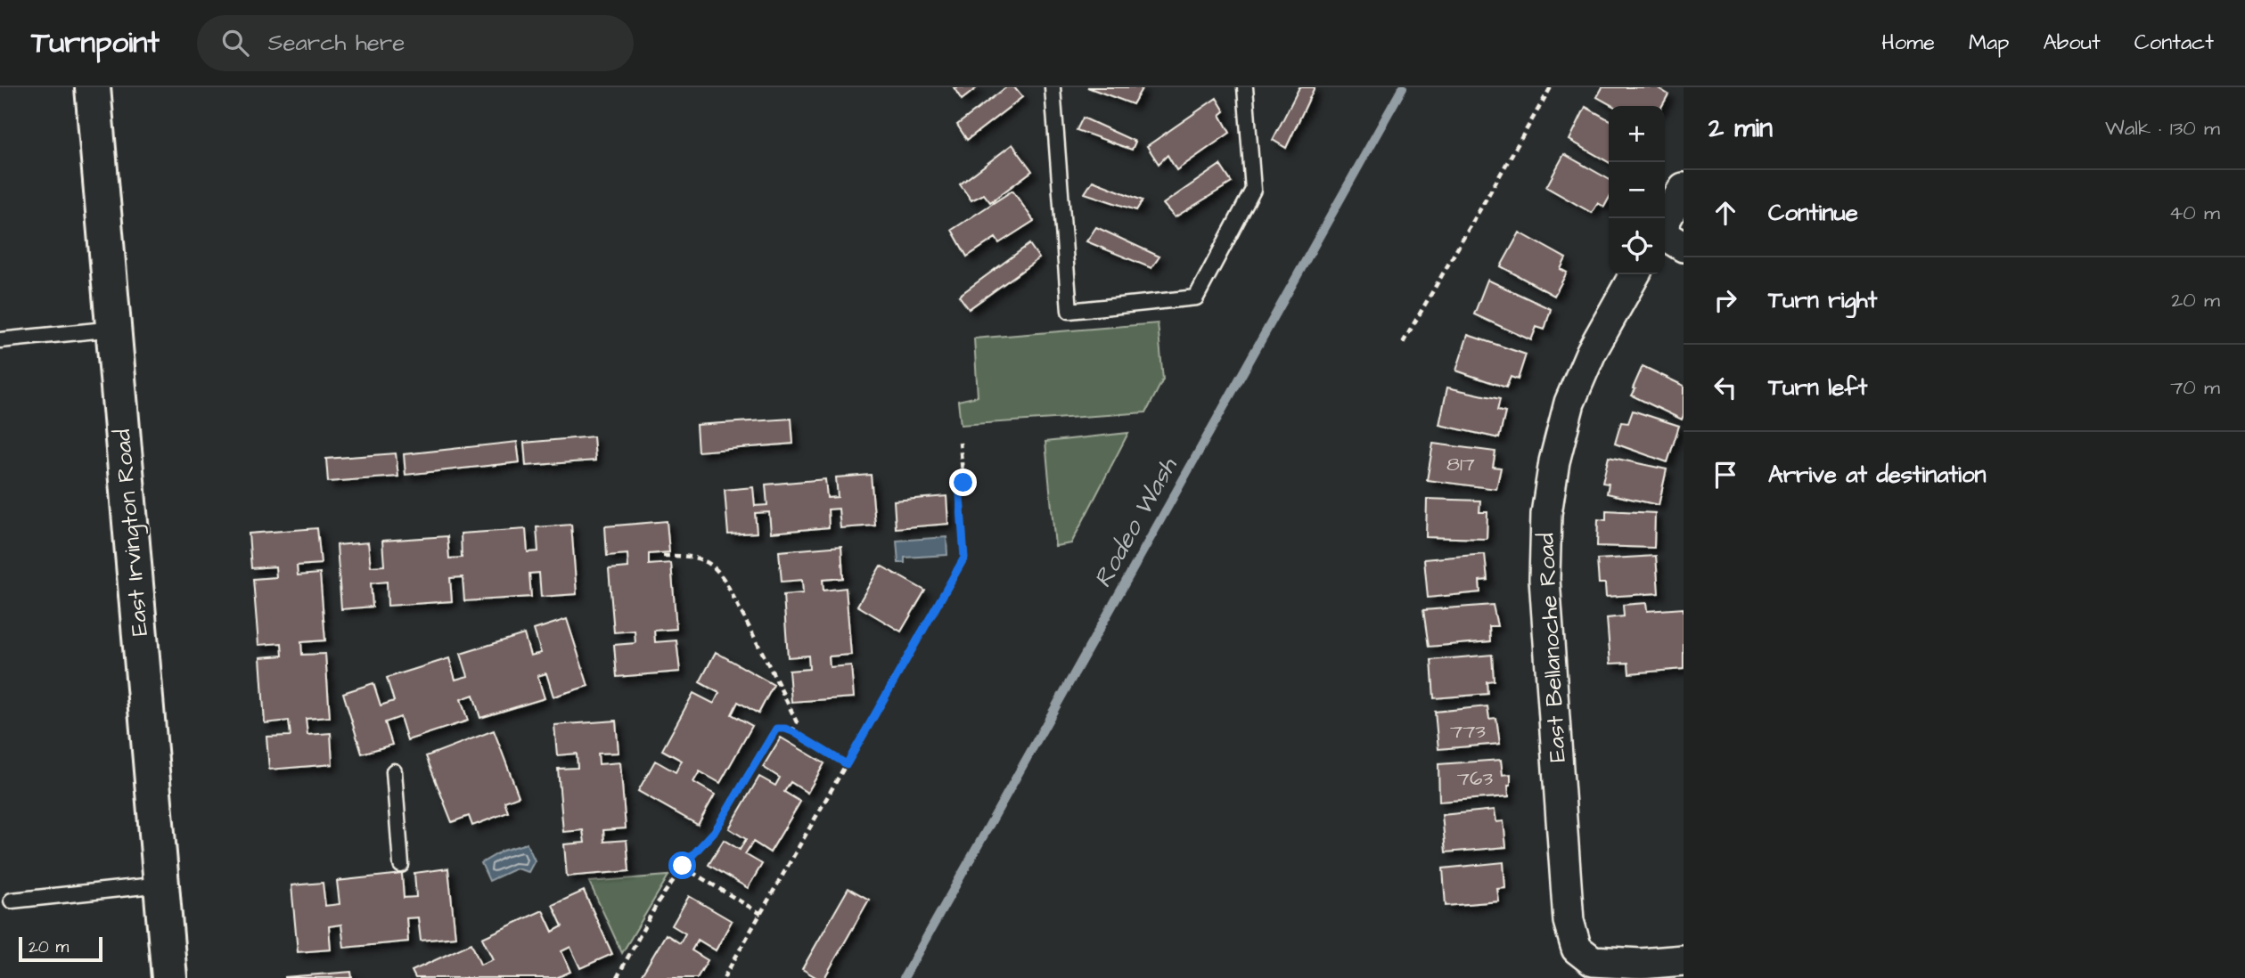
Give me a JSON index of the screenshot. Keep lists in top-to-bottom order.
{
  "streets": {
    "main road": ["East Irvington Road"],
    "street": ["East Bellanoche Road"]
  },
  "water": ["Rodeo Wash"],
  "house_numbers": ["817", "773", "763"],
  "scale_bar": "20 m",
  "page": {
    "header": "Turnpoint",
    "search": "Search here",
    "nav": [
      "Home",
      "Map",
      "About",
      "Contact"
    ],
    "heading": ["2 min", "Walk · 130 m"],
    "map_buttons": ["+", "−"],
    "list": [
      ["Continue", "40 m"],
      ["Turn right", "20 m"],
      ["Turn left", "70 m"],
      "Arrive at destination"
    ],
    "scale": "20 m"
  }
}
